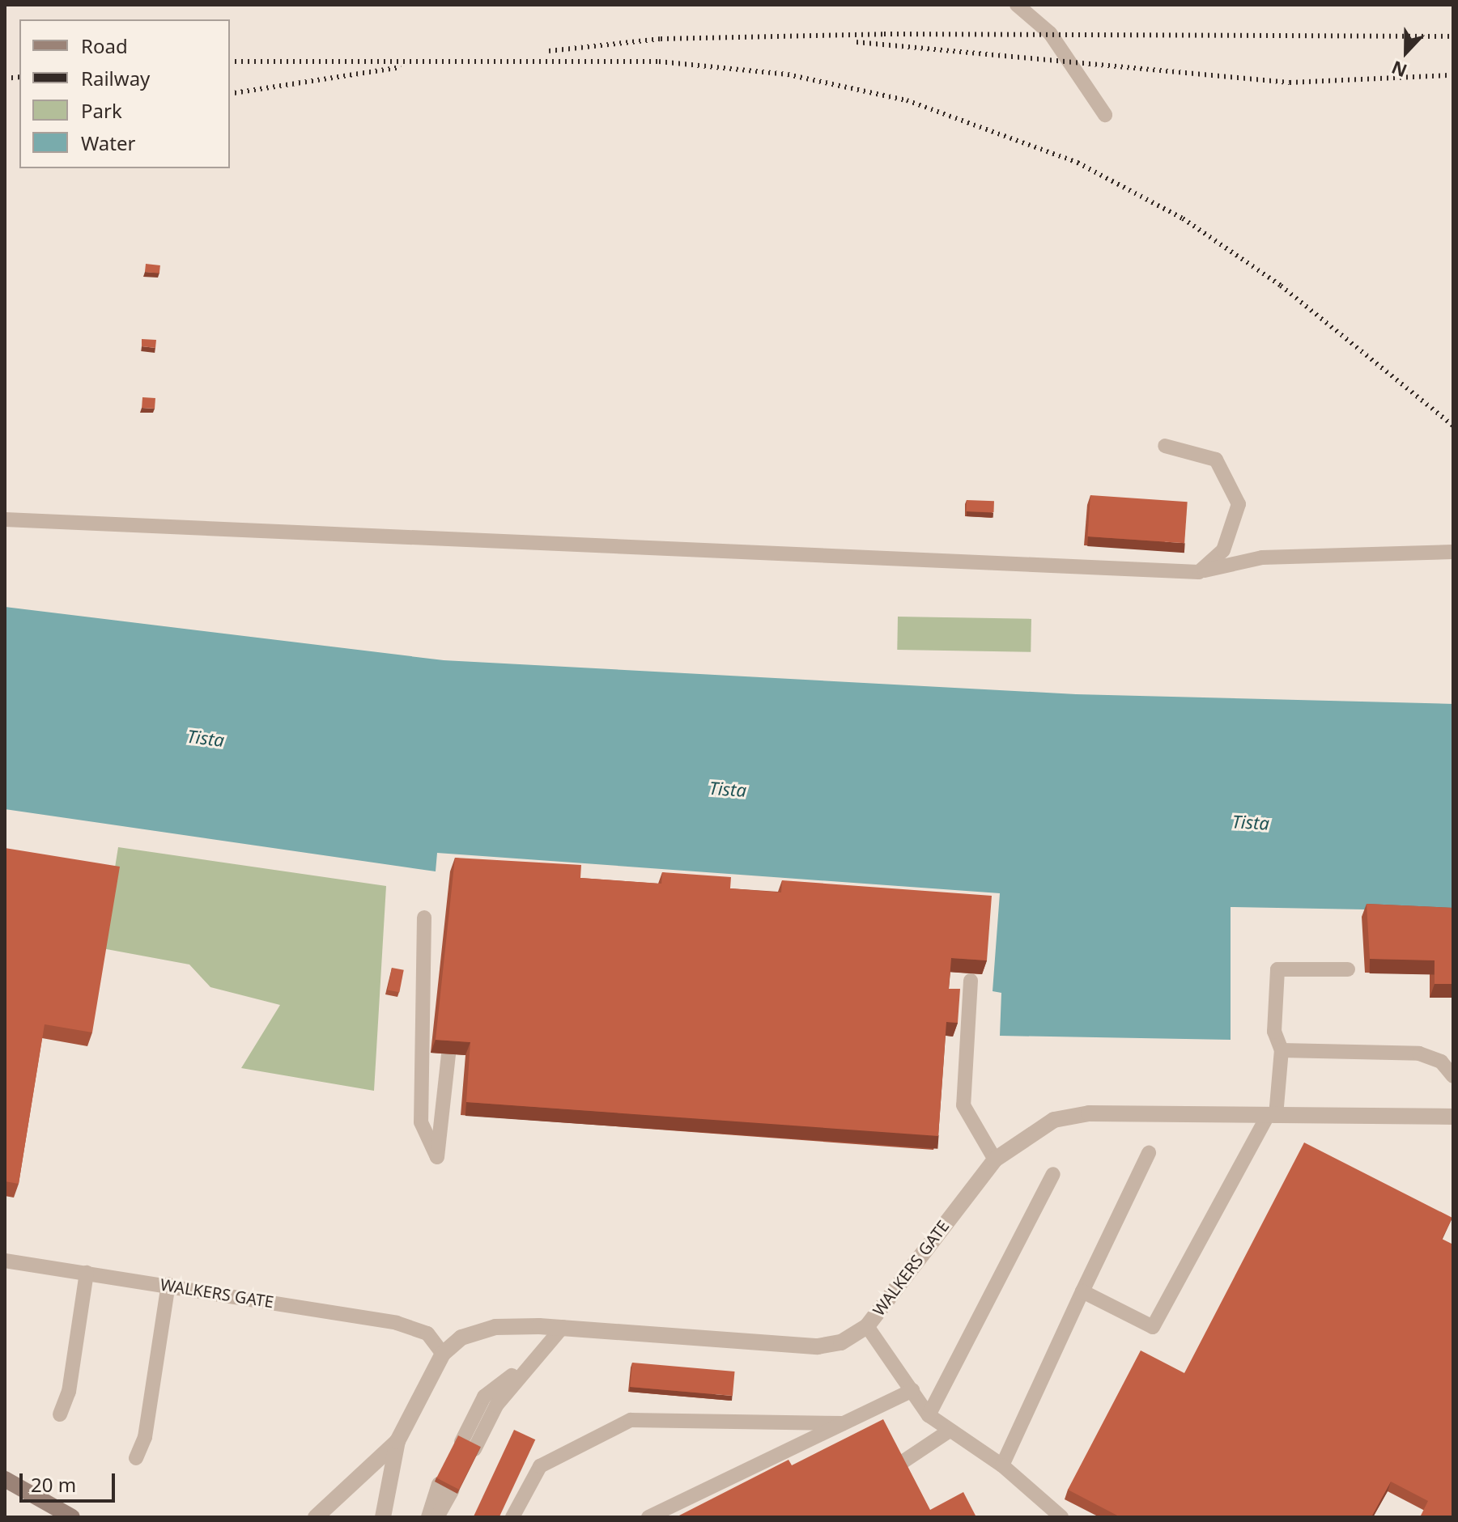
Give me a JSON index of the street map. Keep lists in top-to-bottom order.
{
  "streets": {
    "street": ["WALKERS GATE"]
  },
  "water": ["Tista"],
  "legend": [
    "Road",
    "Railway",
    "Park",
    "Water"
  ],
  "scale_bar": "20 m",
  "north": "bottom"
}
